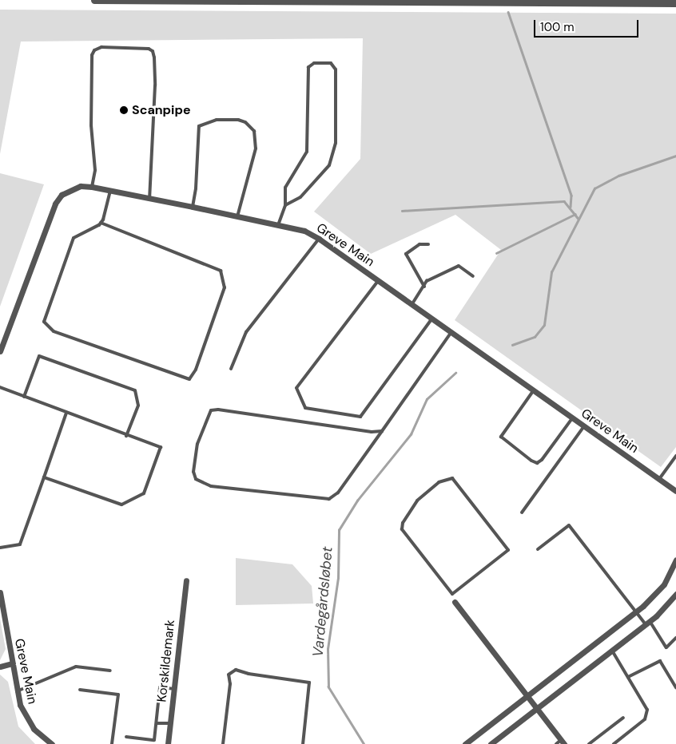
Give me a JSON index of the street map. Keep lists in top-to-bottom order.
{
  "streets": {
    "street": ["Greve Main", "Korskildemark"]
  },
  "water": ["Vardegårdsløbet"],
  "places": ["Scanpipe"],
  "scale_bar": "100 m"
}
